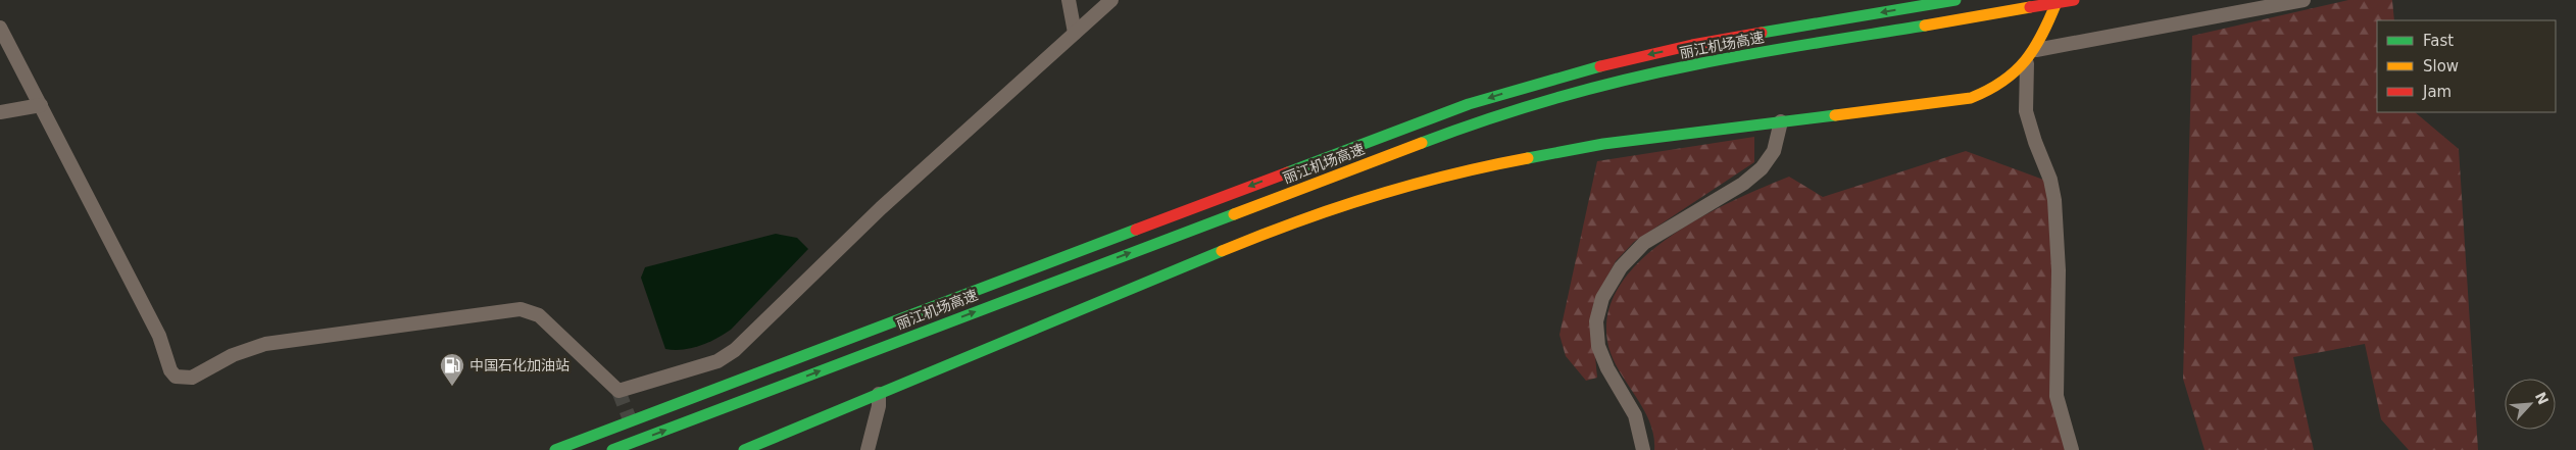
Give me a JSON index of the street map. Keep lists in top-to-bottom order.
{
  "streets": {
    "highway": ["丽江机场高速"]
  },
  "places": {
    "fuel station": ["中国石化加油站"]
  },
  "legend": ["Fast", "Slow", "Jam"],
  "north": "top right"
}
